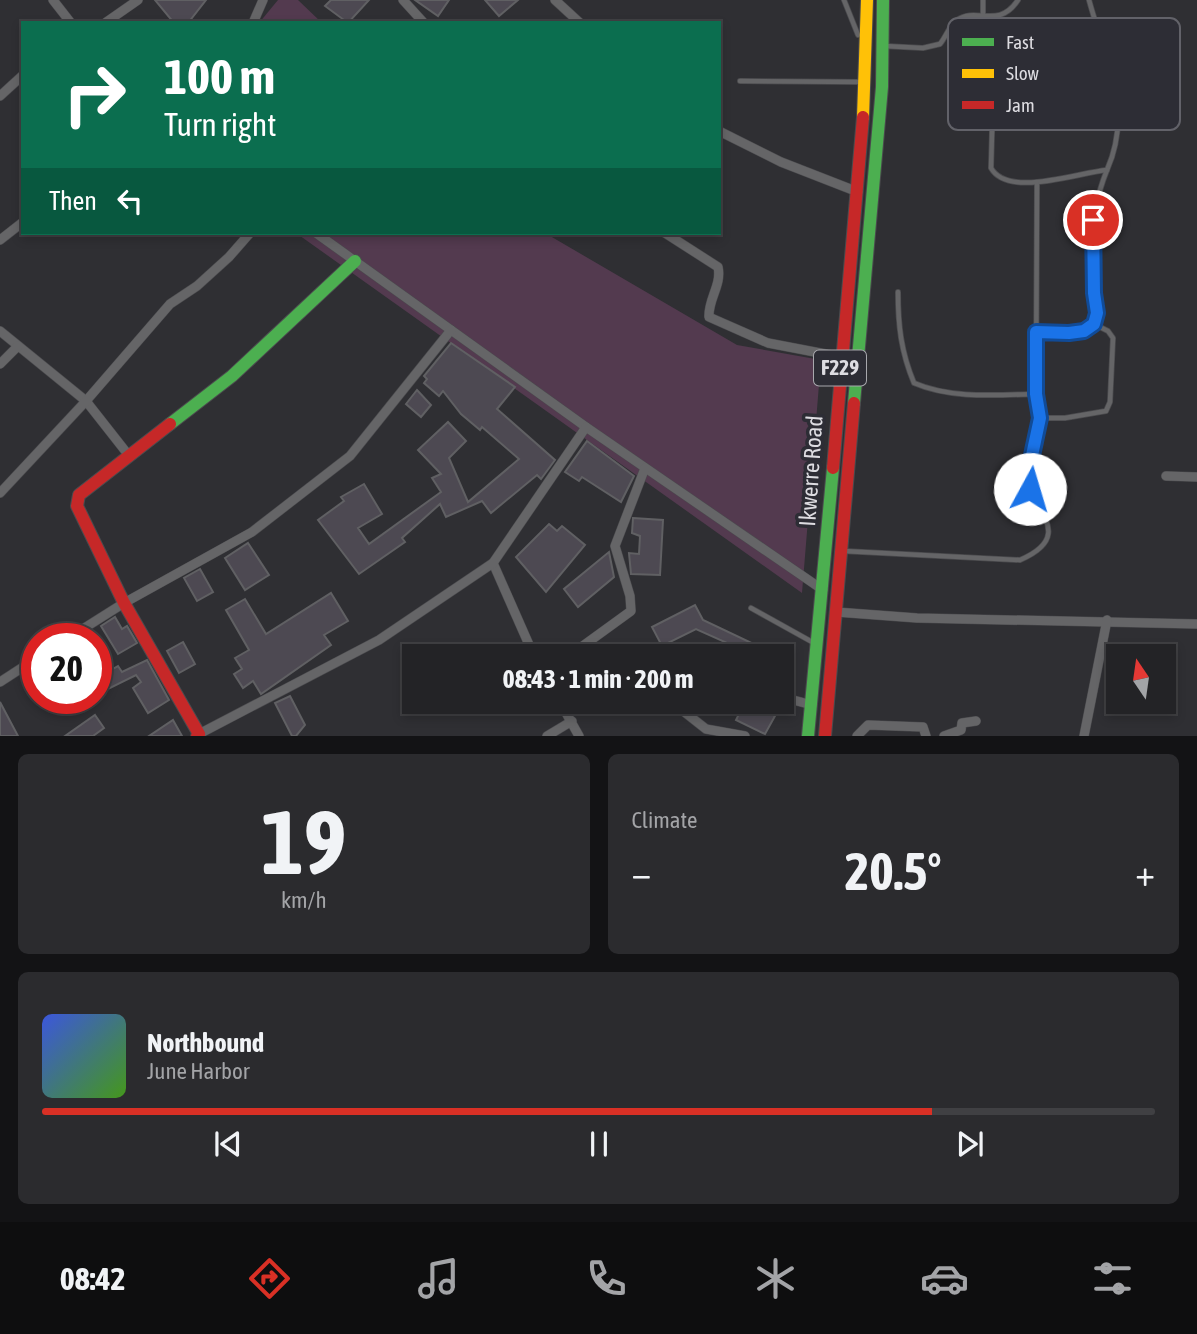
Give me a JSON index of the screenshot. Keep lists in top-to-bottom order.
{
  "streets": {
    "main road": ["F229", "Ikwerre Road"]
  },
  "legend": ["Fast", "Slow", "Jam"],
  "north": "top",
  "page": {
    "turn": ["100 m", "Turn right"],
    "then": "Then",
    "limit": "20",
    "trip": "08:43 · 1 min · 200 m",
    "tile": [
      ["19", "km/h"],
      "Climate"
    ],
    "heat": ["−", "20.5°", "+"],
    "song": ["Northbound", "June Harbor"],
    "tabs": "08:42"
  }
}
